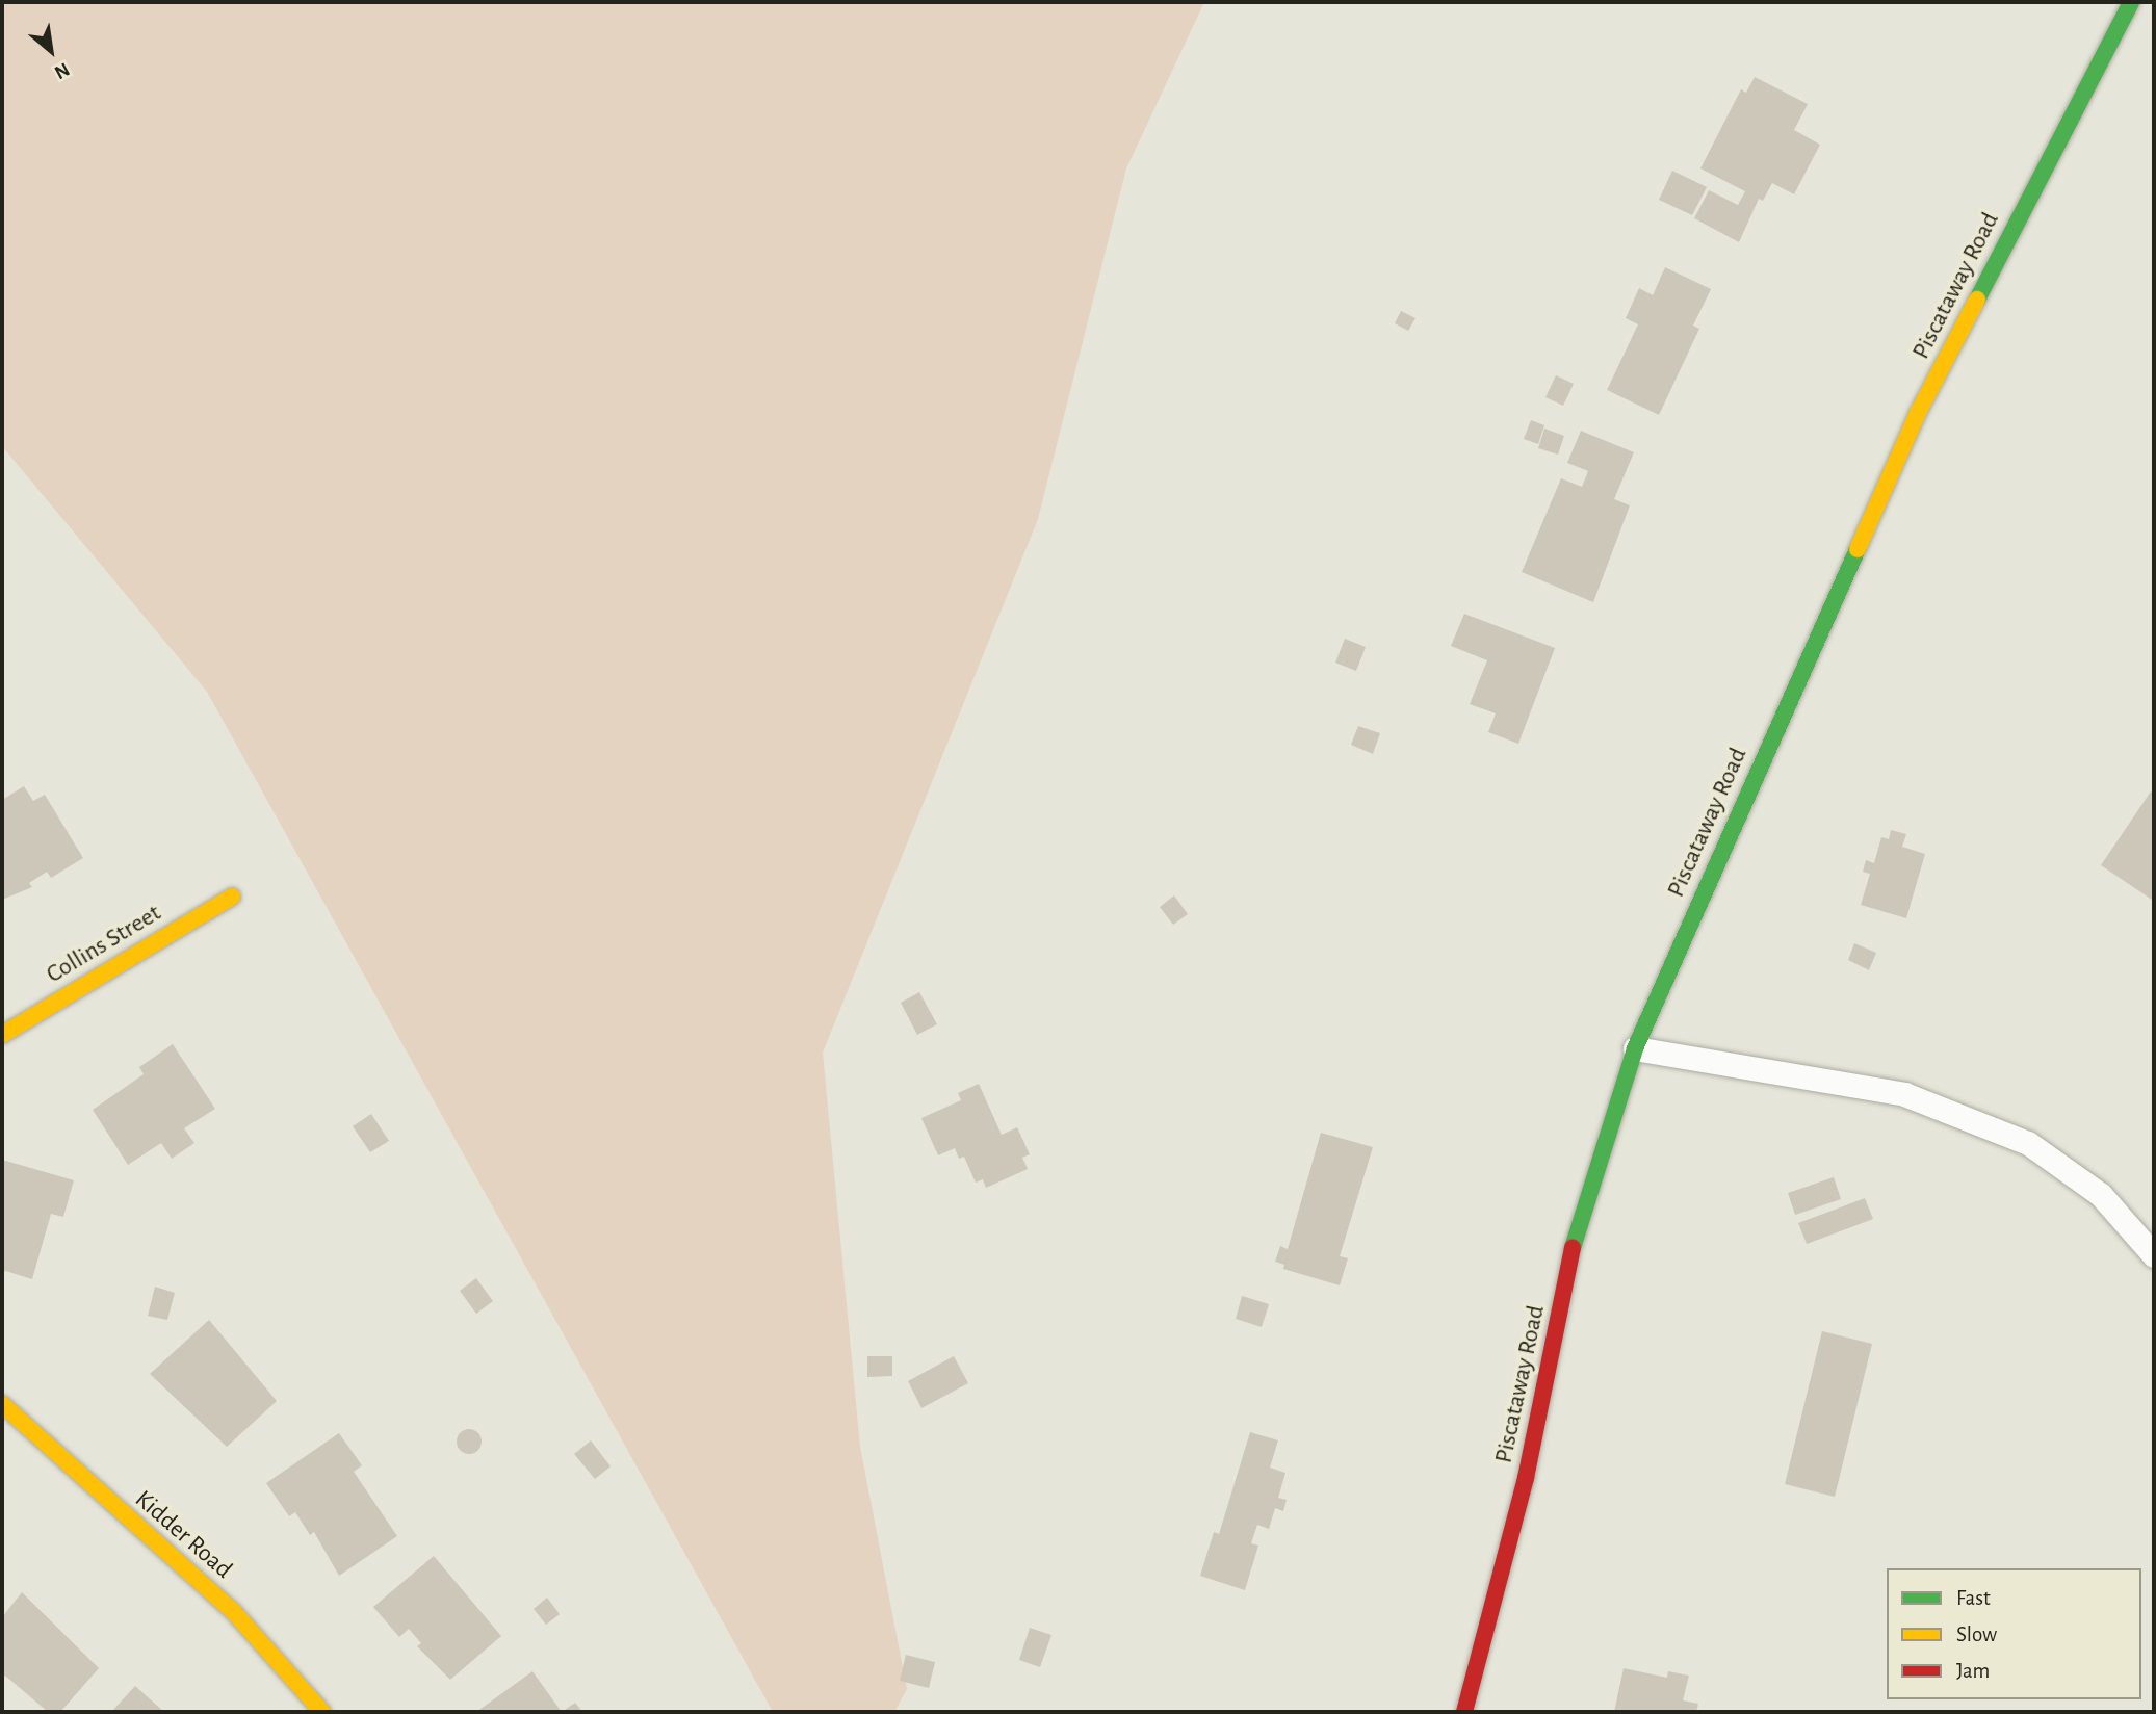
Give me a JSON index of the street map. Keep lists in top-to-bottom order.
{
  "streets": {
    "main road": ["Piscataway Road", "Collins Street", "Kidder Road"]
  },
  "legend": ["Fast", "Slow", "Jam"],
  "north": "bottom right"
}
